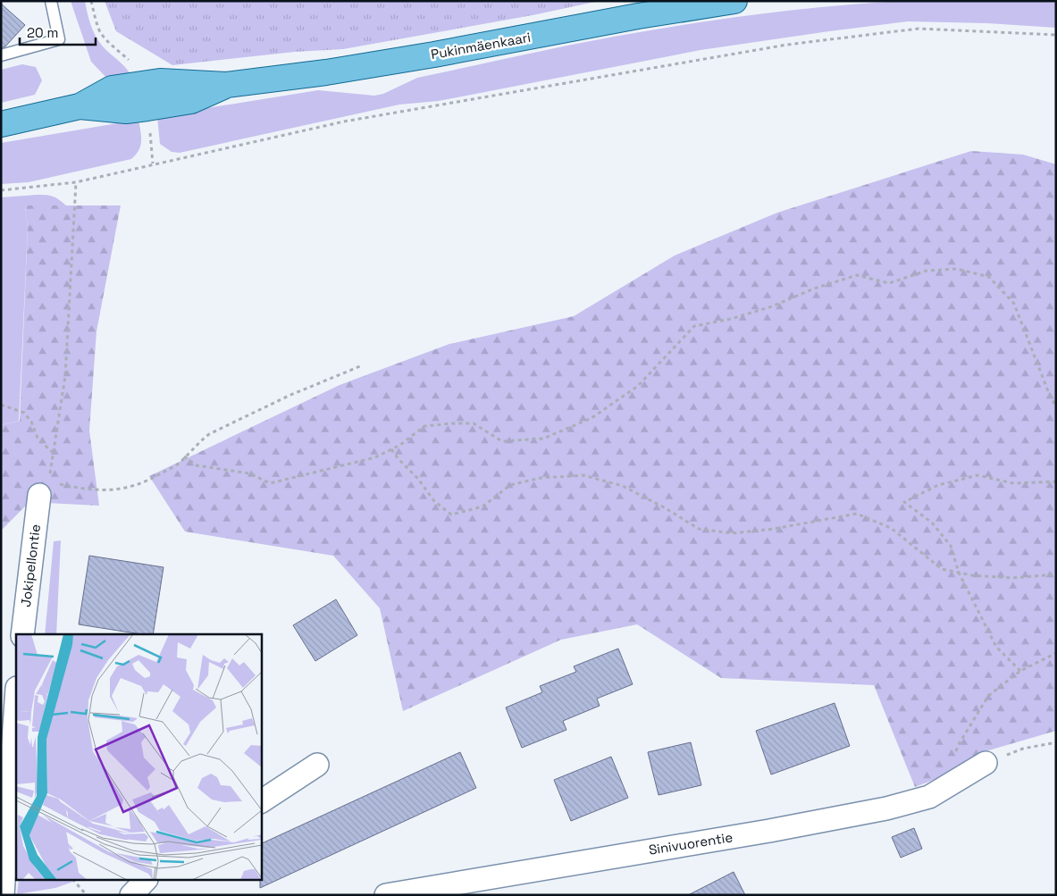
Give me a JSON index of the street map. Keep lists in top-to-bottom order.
{
  "streets": {
    "main road": ["Pukinmäenkaari"],
    "street": ["Jokipellontie", "Sinivuorentie"]
  },
  "scale_bar": "20 m"
}
